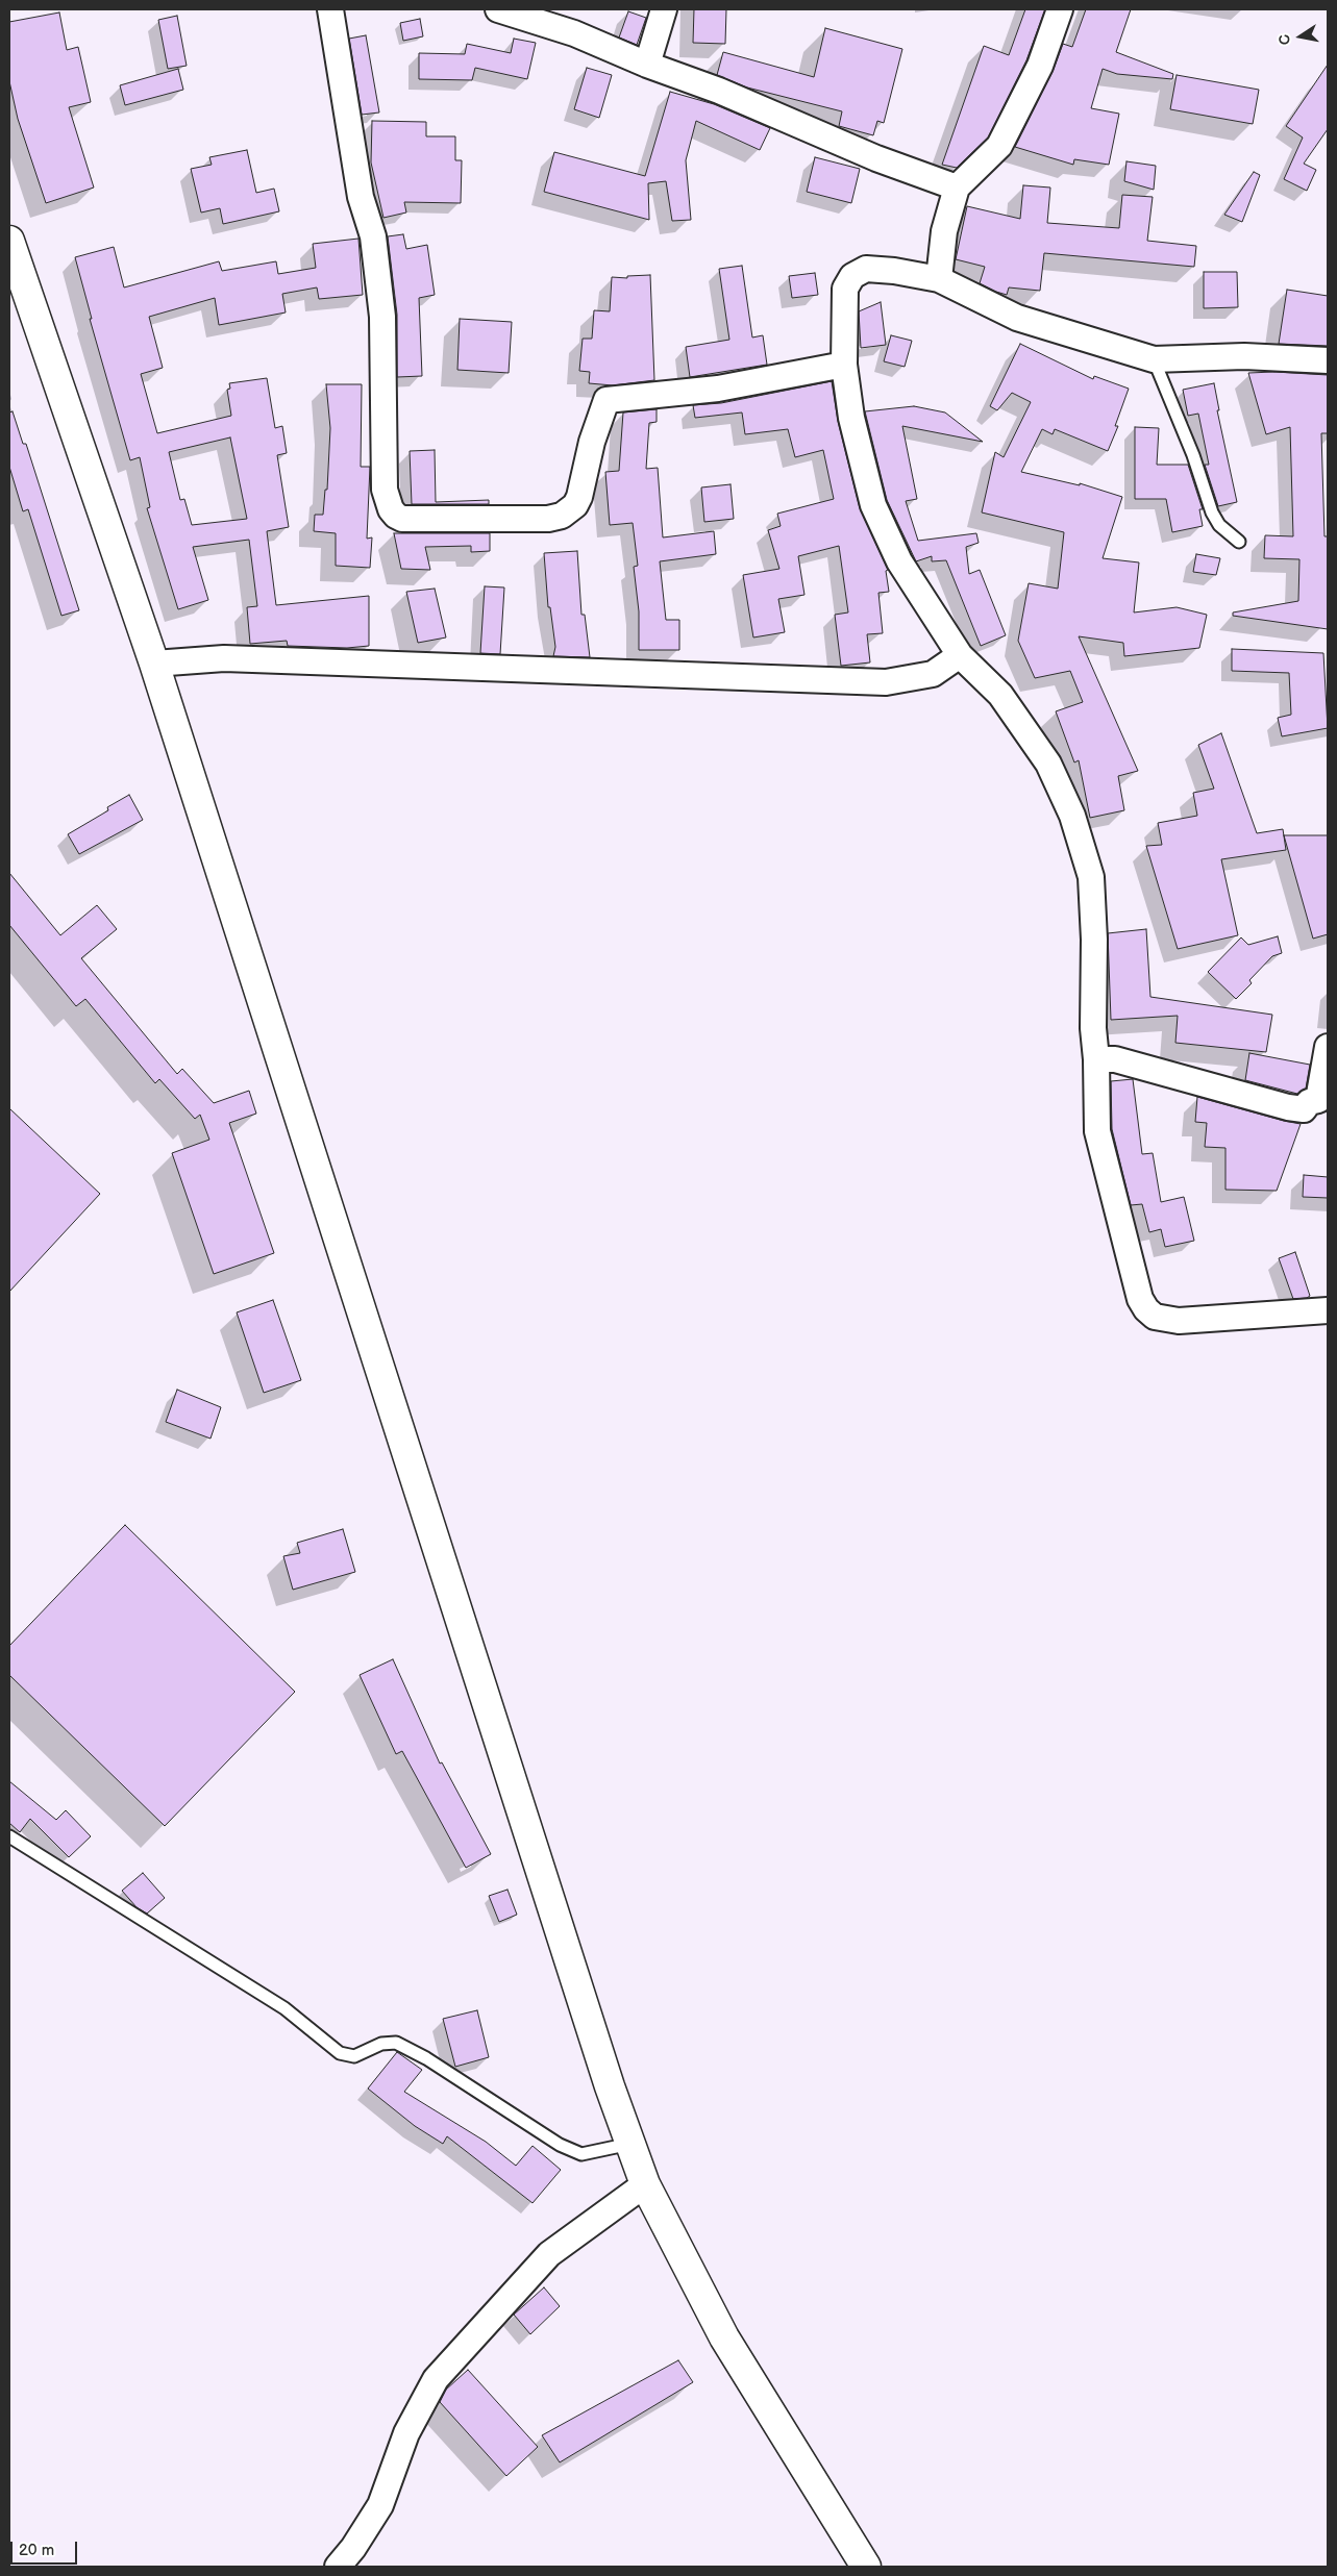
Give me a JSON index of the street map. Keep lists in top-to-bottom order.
{
  "scale_bar": "20 m",
  "north": "left"
}
